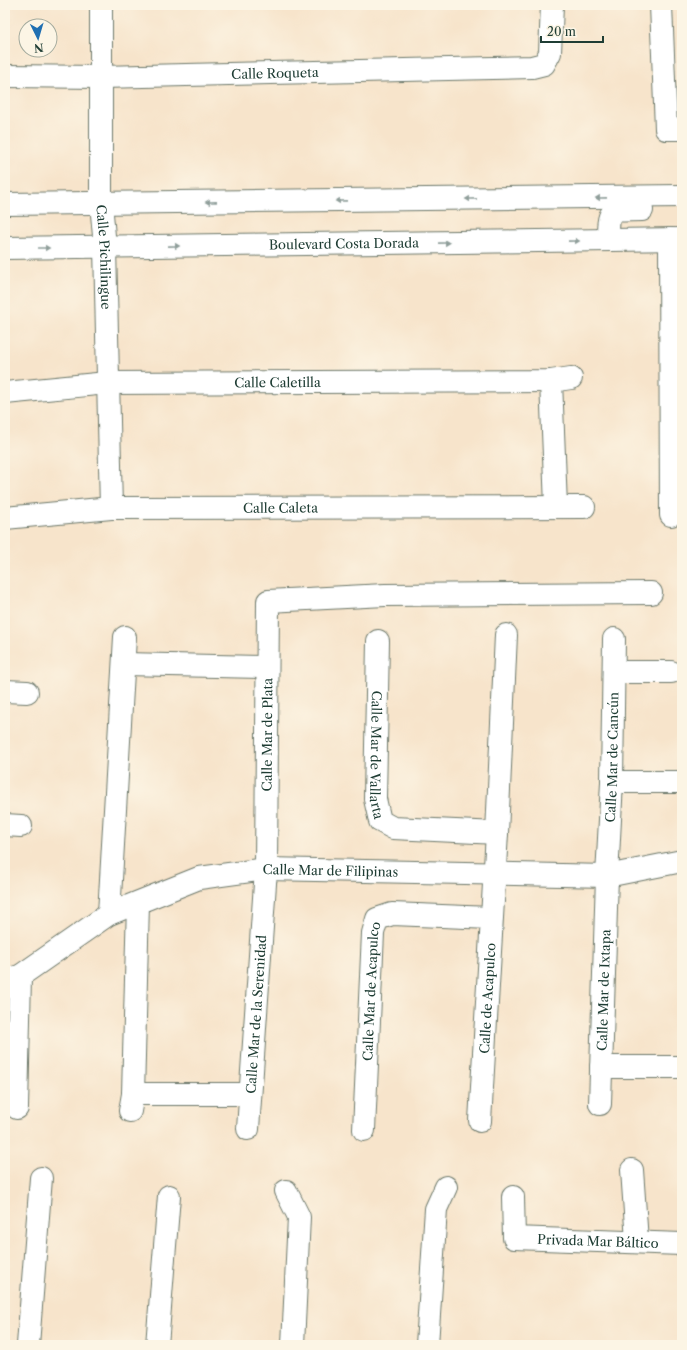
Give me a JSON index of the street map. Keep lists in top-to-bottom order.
{
  "streets": {
    "street": [
      "Calle Roqueta",
      "Boulevard Costa Dorada",
      "Calle Pichilingue",
      "Calle Caletilla",
      "Calle Caleta",
      "Calle Mar de Plata",
      "Calle Mar de Vallarta",
      "Calle Mar de Cancún",
      "Calle Mar de Filipinas",
      "Calle Mar de Ixtapa",
      "Calle Mar de Acapulco",
      "Calle de Acapulco",
      "Calle Mar de la Serenidad",
      "Privada Mar Báltico"
    ]
  },
  "crossings": [
    ["Calle Roqueta", "Calle Pichilingue"],
    ["Boulevard Costa Dorada", "Calle Pichilingue"],
    ["Calle Pichilingue", "Calle Caletilla"],
    ["Calle Pichilingue", "Calle Caleta"],
    ["Calle Caletilla", "Calle Caleta"],
    ["Calle Mar de Plata", "Calle Mar de Filipinas"],
    ["Calle Mar de Plata", "Calle Mar de la Serenidad"],
    ["Calle Mar de Cancún", "Calle Mar de Filipinas"],
    ["Calle Mar de Cancún", "Calle Mar de Ixtapa"],
    ["Calle Mar de Filipinas", "Calle Mar de Ixtapa"],
    ["Calle Mar de Filipinas", "Calle de Acapulco"],
    ["Calle Mar de Filipinas", "Calle Mar de la Serenidad"],
    ["Calle Mar de Acapulco", "Calle de Acapulco"]
  ],
  "scale_bar": "20 m",
  "north": "bottom"
}
